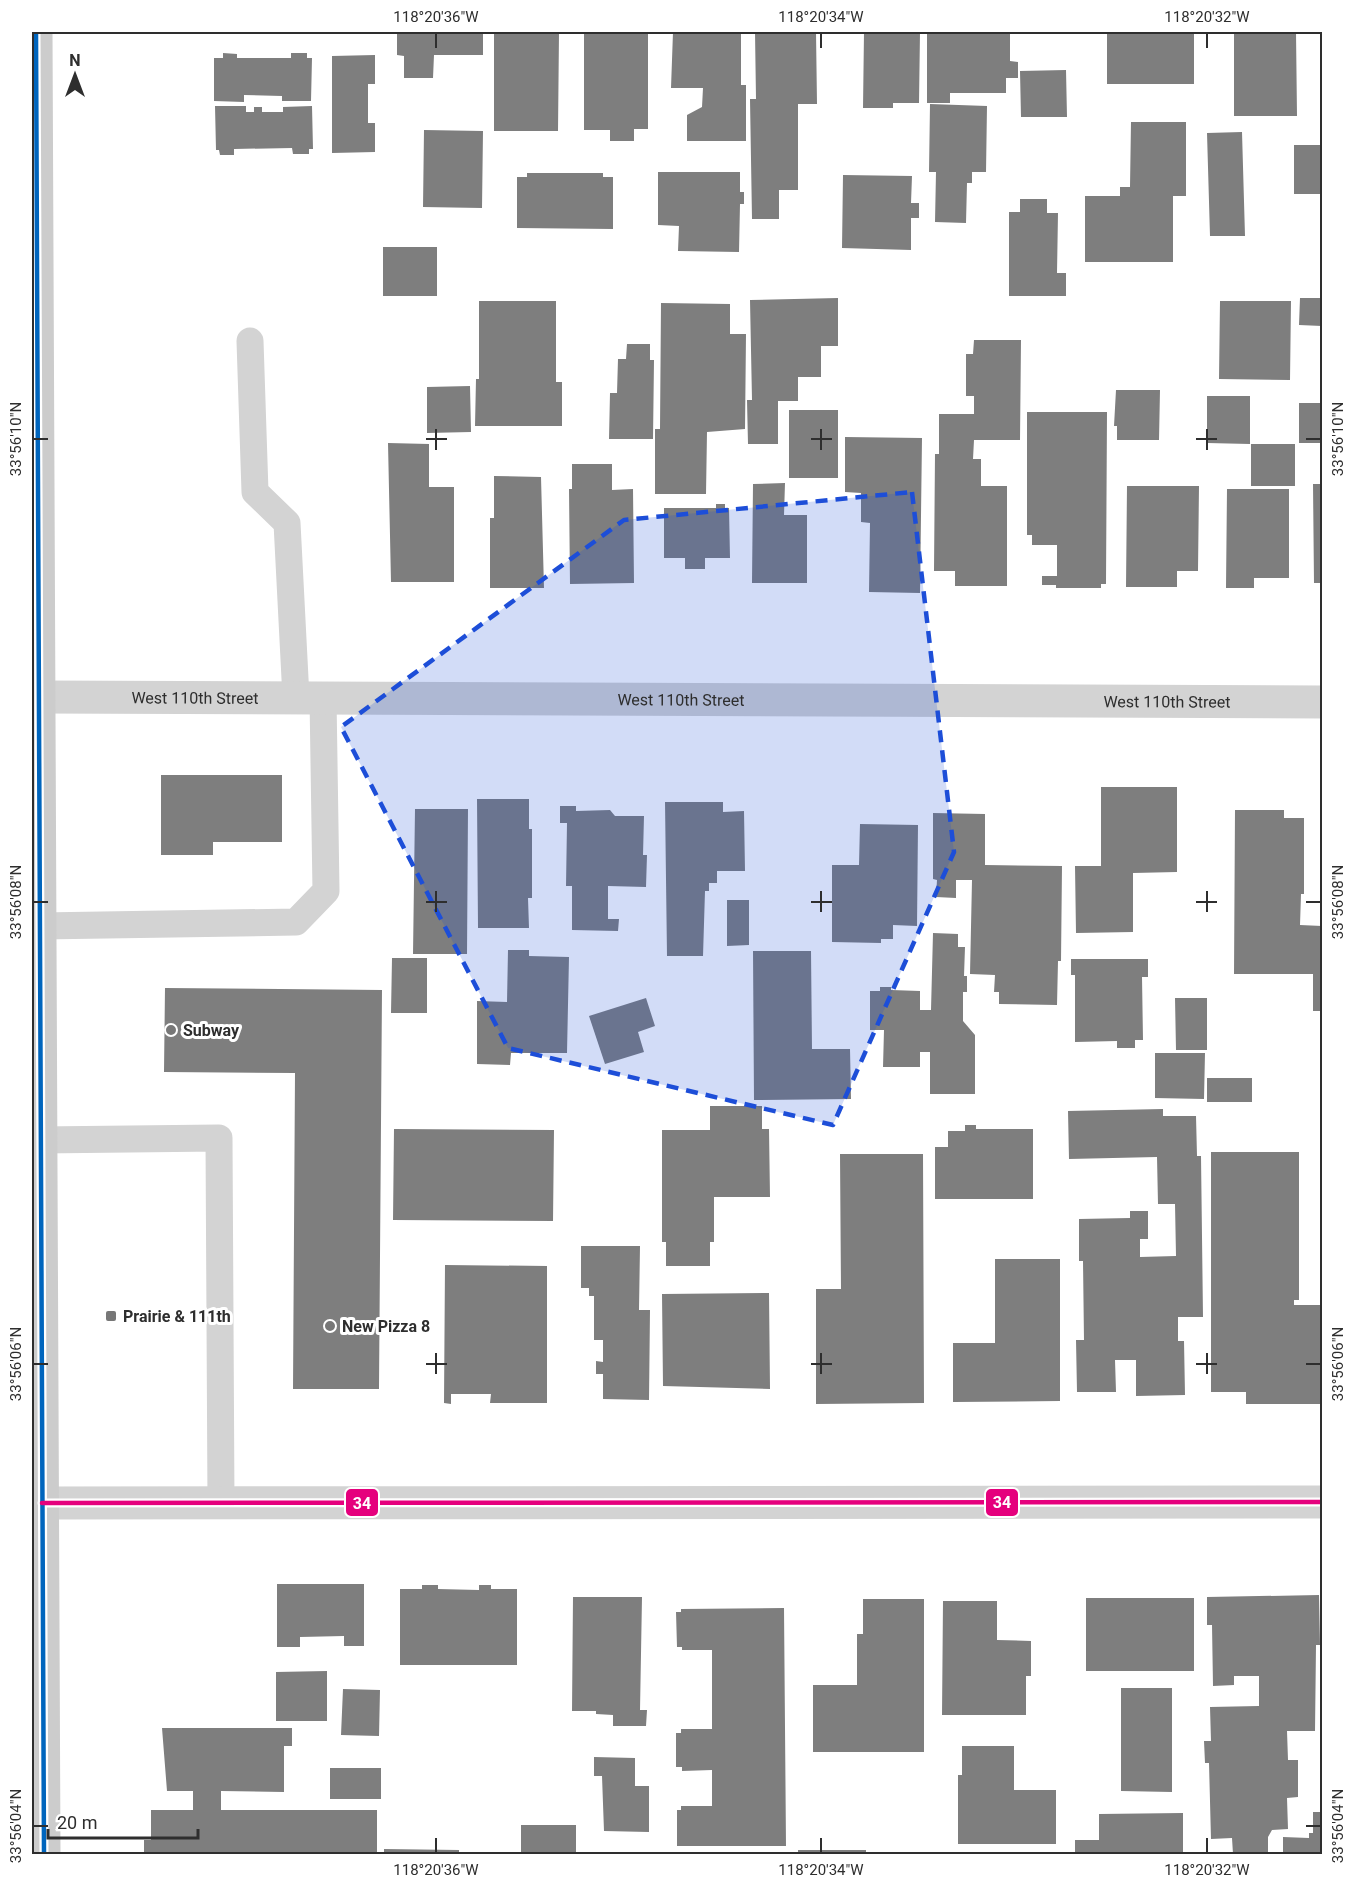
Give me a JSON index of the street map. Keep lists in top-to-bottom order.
{
  "streets": {
    "street": ["West 110th Street"]
  },
  "places": {
    "other": ["Subway", "New Pizza 8"],
    "transit": ["Prairie & 111th"]
  },
  "lines": ["transit line 34"],
  "scale_bar": "20 m",
  "north": "top",
  "coordinates": [
    "118°20'36\"W",
    "118°20'34\"W",
    "118°20'32\"W",
    "33°56'10\"N",
    "33°56'08\"N",
    "33°56'06\"N",
    "33°56'04\"N"
  ]
}
